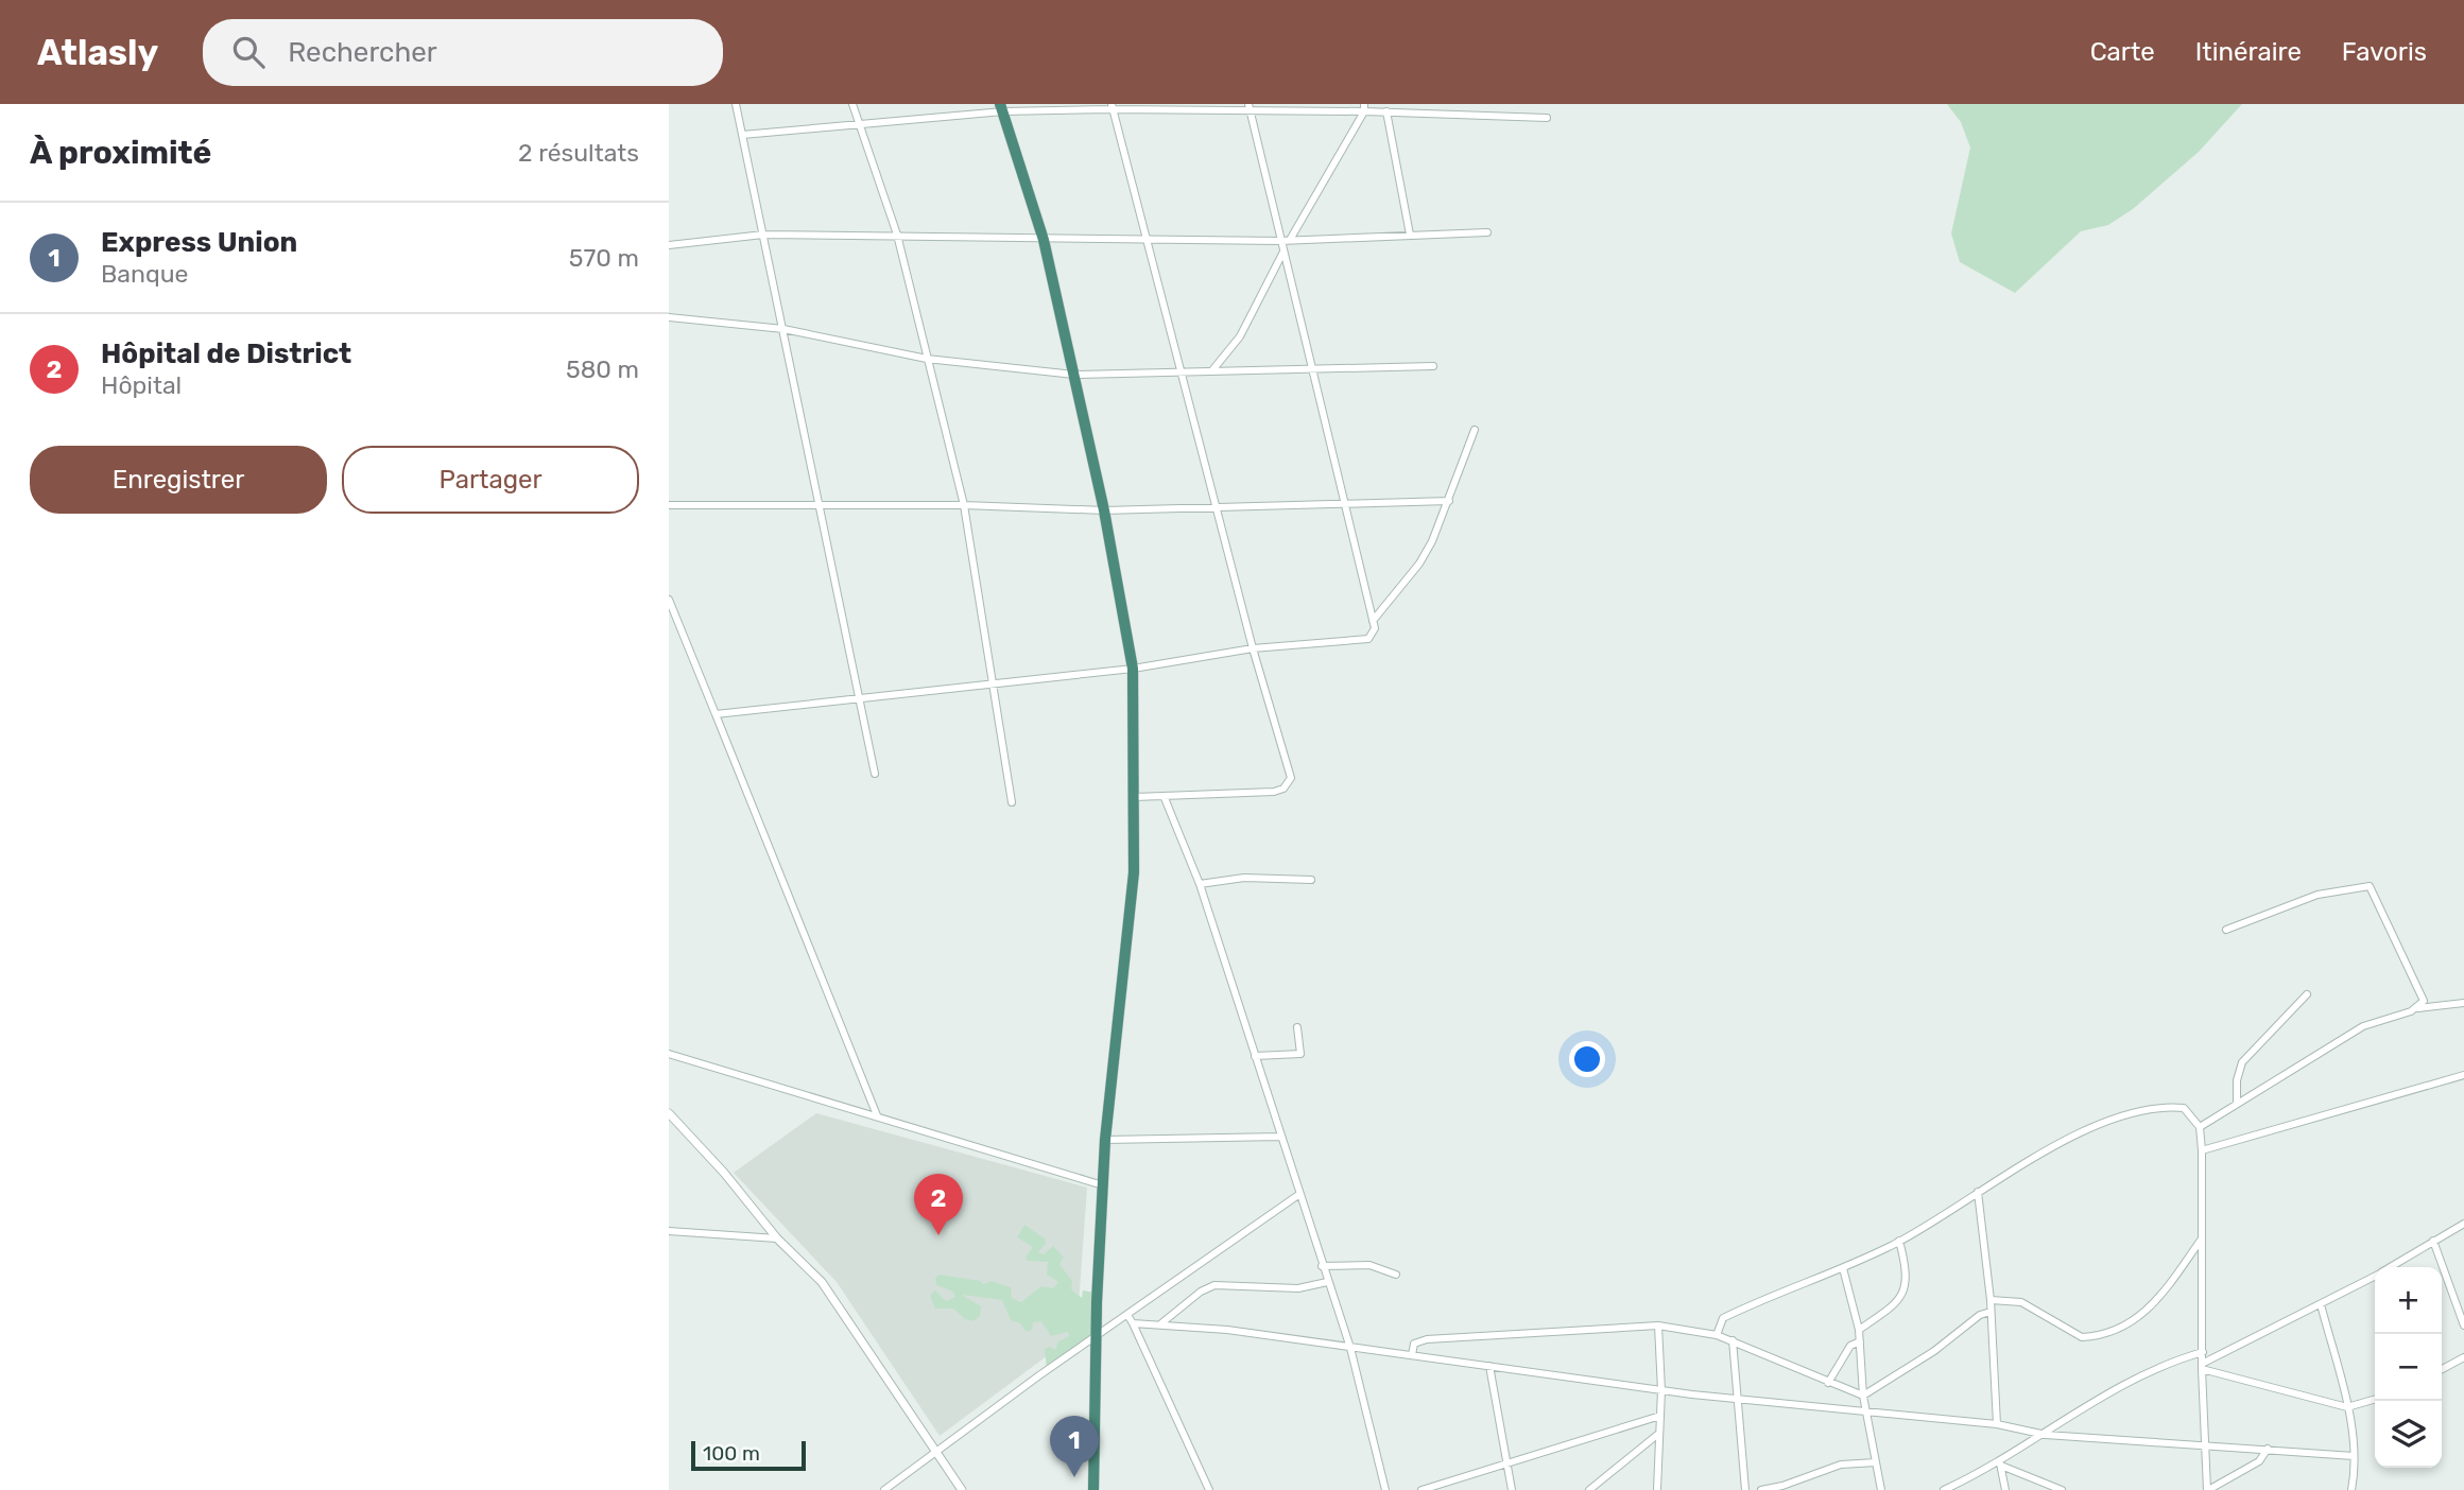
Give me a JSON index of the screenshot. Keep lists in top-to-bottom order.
{
  "scale_bar": "100 m",
  "page": {
    "header": "Atlasly",
    "search": "Rechercher",
    "nav": ["Carte", "Itinéraire", "Favoris"],
    "heading": ["À proximité", "2 résultats"],
    "list": [
      {
        "mark": "1",
        "name": "Express Union",
        "note": "Banque",
        "value": "570 m"
      },
      {
        "mark": "2",
        "name": "Hôpital de District",
        "note": "Hôpital",
        "value": "580 m"
      }
    ],
    "buttons": ["Enregistrer", "Partager"],
    "pins": ["2", "1"],
    "map_buttons": ["+", "−"],
    "scale": "100 m"
  }
}
